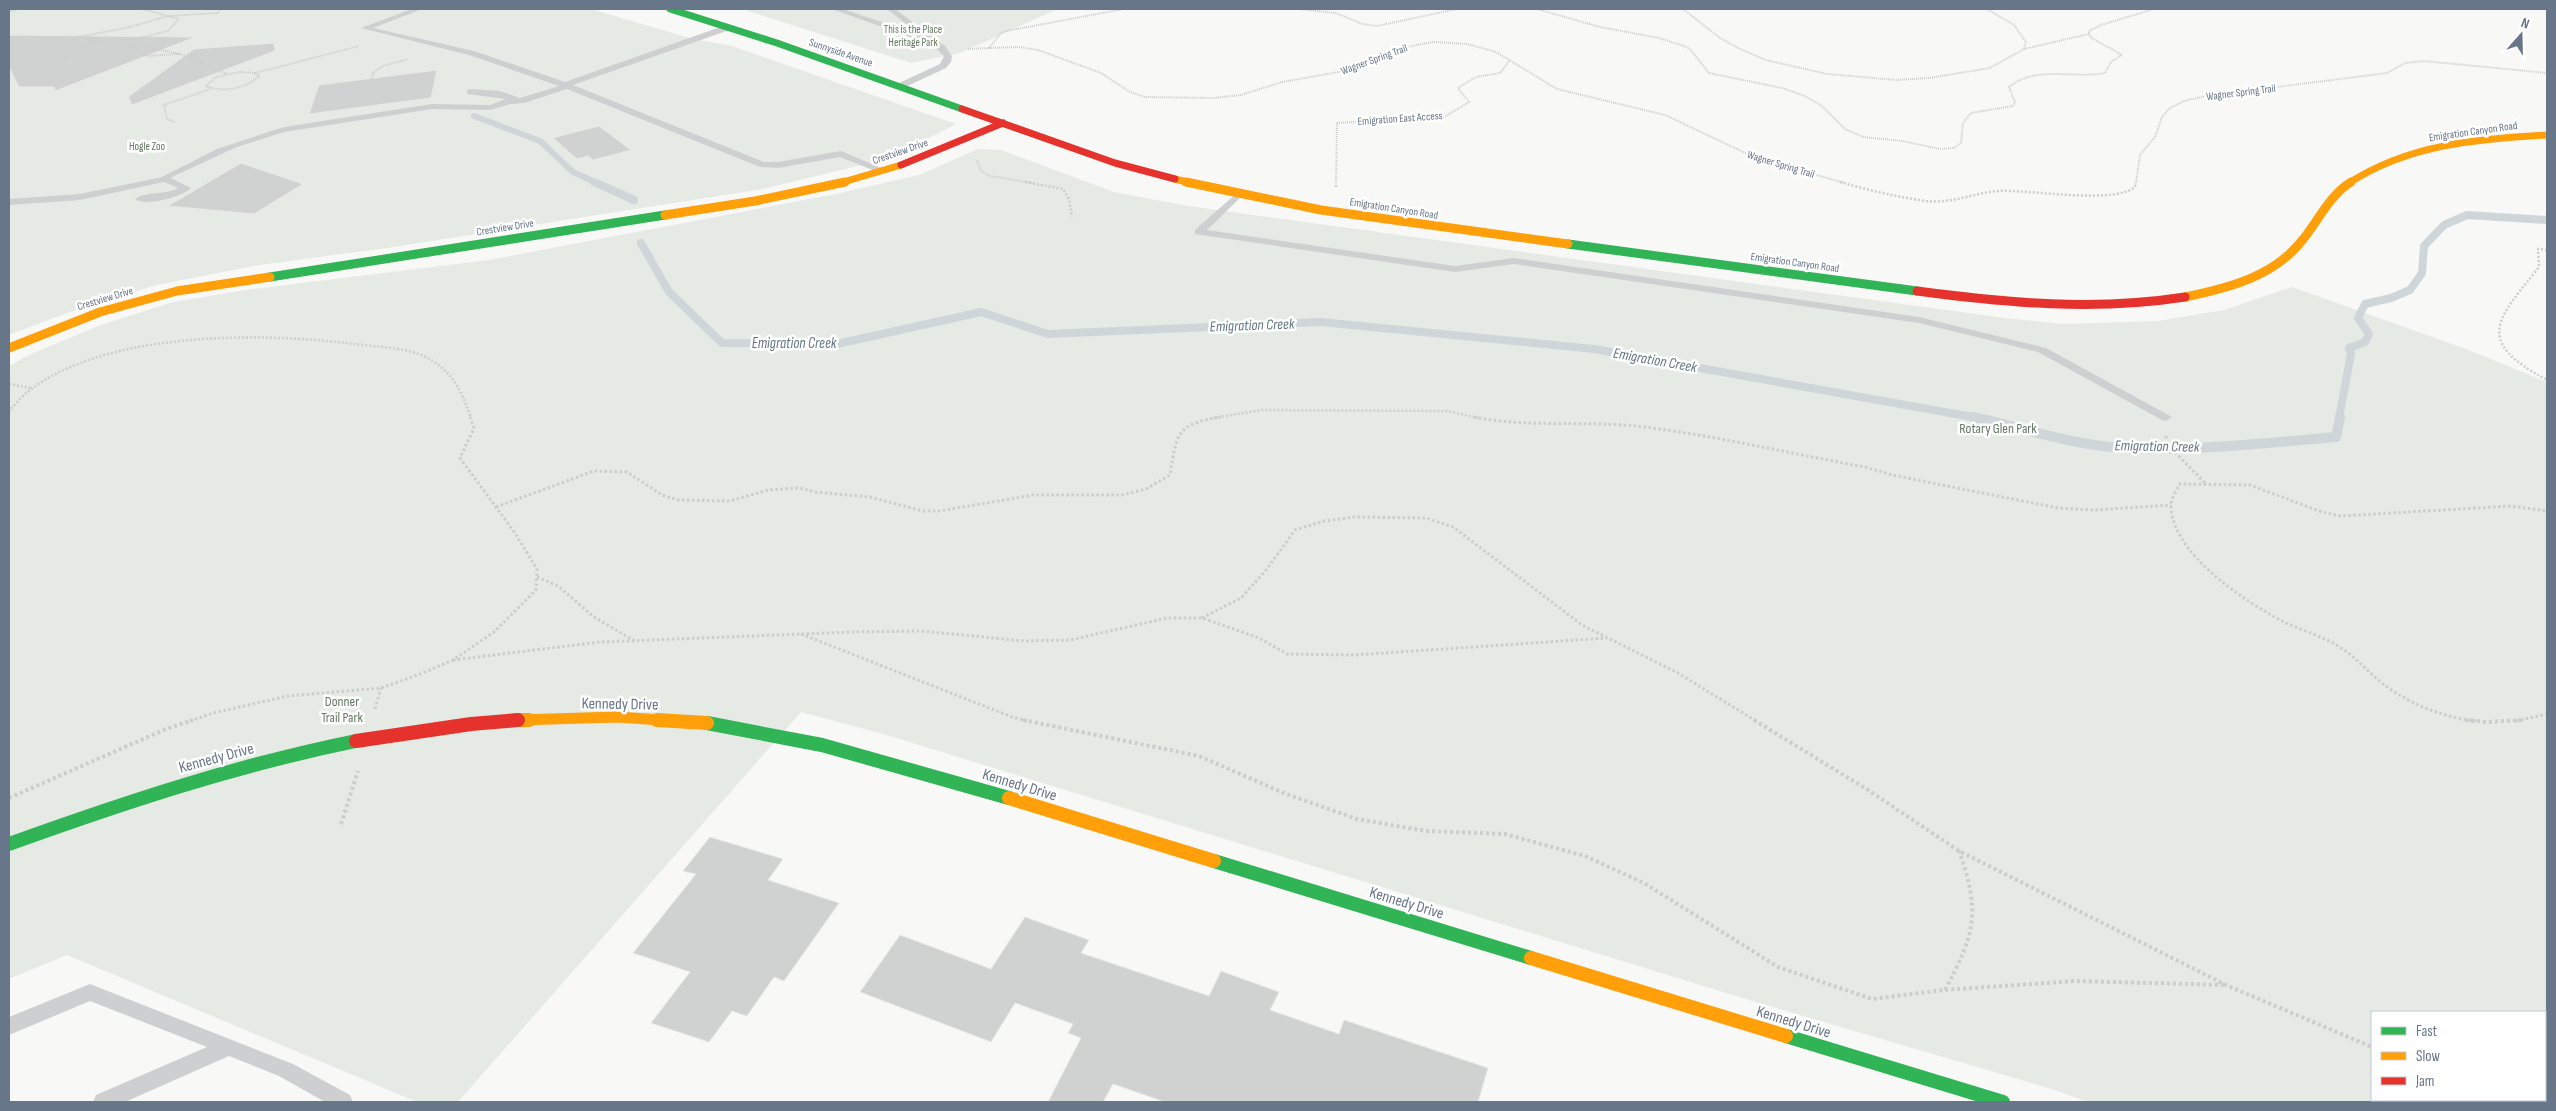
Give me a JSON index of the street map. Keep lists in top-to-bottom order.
{
  "streets": {
    "main road": [
      "Sunnyside Avenue",
      "Emigration Canyon Road",
      "Crestview Drive",
      "Kennedy Drive"
    ],
    "path": ["Wagner Spring Trail", "Emigration East Access"]
  },
  "crossings": [
    ["Sunnyside Avenue", "Emigration Canyon Road"],
    ["Sunnyside Avenue", "Crestview Drive"],
    ["Wagner Spring Trail", "Emigration East Access"],
    ["Emigration East Access", "Emigration Canyon Road"],
    ["Emigration Canyon Road", "Crestview Drive"]
  ],
  "water": ["Emigration Creek"],
  "parks": [
    "This is the Place Heritage Park",
    "Hogle Zoo",
    "Rotary Glen Park",
    "Donner Trail Park"
  ],
  "legend": ["Fast", "Slow", "Jam"],
  "north": "top"
}
